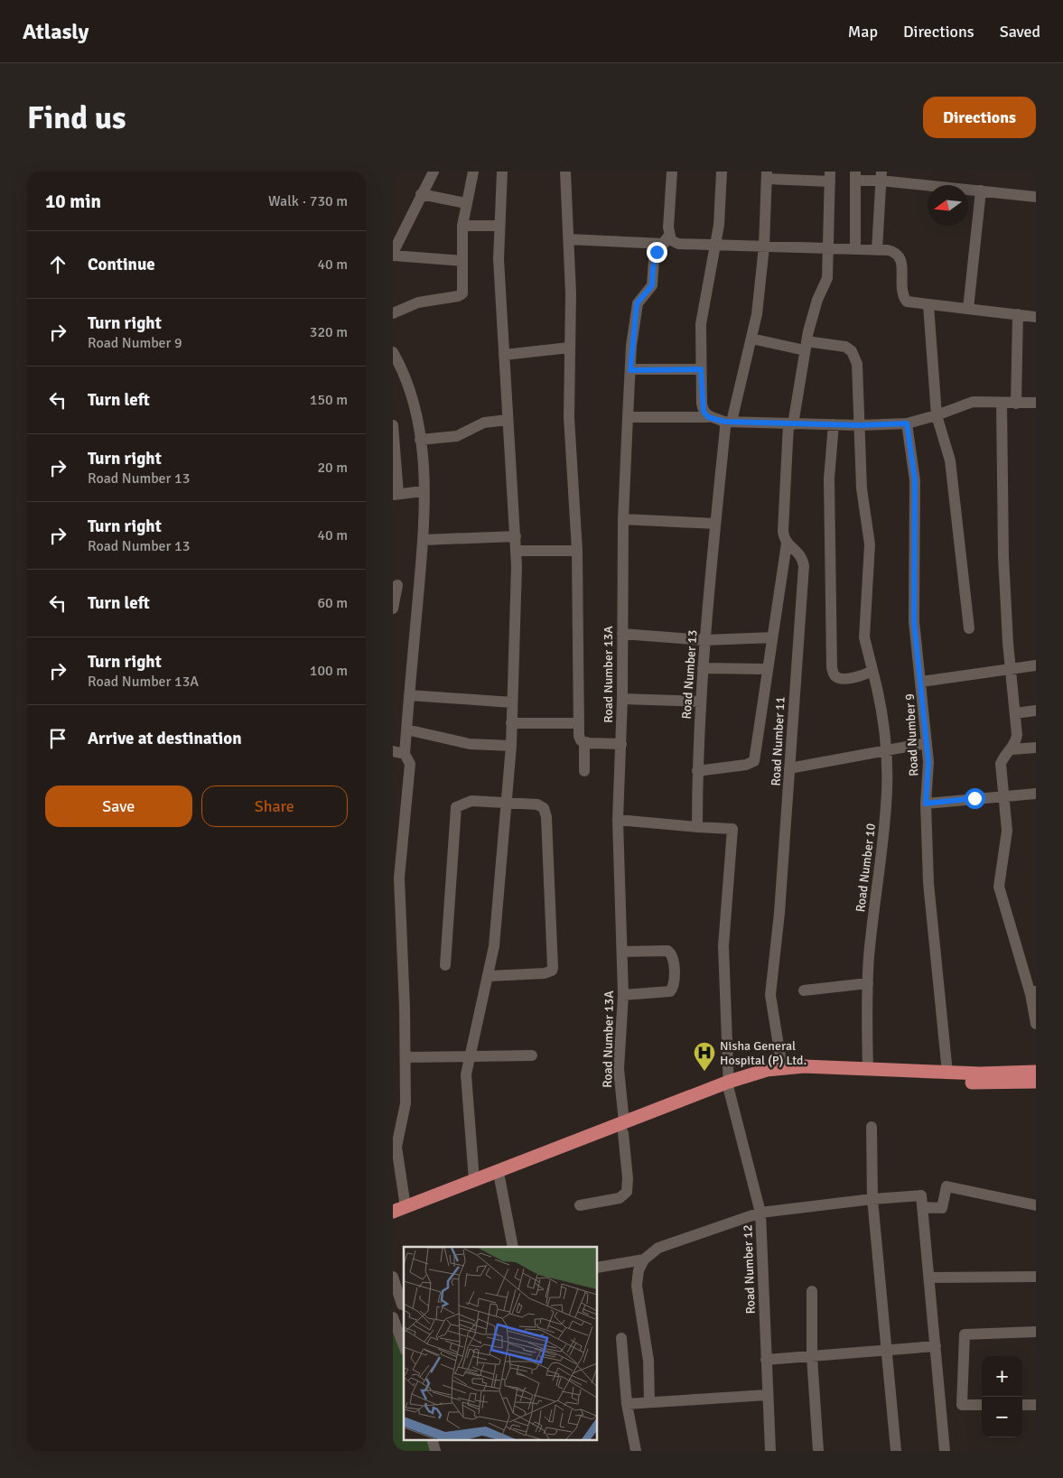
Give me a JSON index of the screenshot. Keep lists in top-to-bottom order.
{
  "streets": {
    "street": [
      "Road Number 13A",
      "Road Number 13",
      "Road Number 9",
      "Road Number 11",
      "Road Number 10",
      "Road Number 12"
    ]
  },
  "crossings": [
    ["Road Number 13", "Road Number 10"]
  ],
  "places": {
    "hospital": ["Nisha General Hospital (P) Ltd."]
  },
  "north": "left",
  "page": {
    "header": "Atlasly",
    "nav": ["Map", "Directions", "Saved"],
    "buttons": [
      "Directions",
      ["Save", "Share"]
    ],
    "title": "Find us",
    "heading": ["10 min", "Walk · 730 m"],
    "list": [
      ["Continue", "40 m"],
      ["Turn right", "Road Number 9", "320 m"],
      ["Turn left", "150 m"],
      ["Turn right", "Road Number 13", "20 m"],
      ["Turn right", "Road Number 13", "40 m"],
      ["Turn left", "60 m"],
      ["Turn right", "Road Number 13A", "100 m"],
      "Arrive at destination"
    ],
    "map_buttons": ["+", "−"]
  }
}
